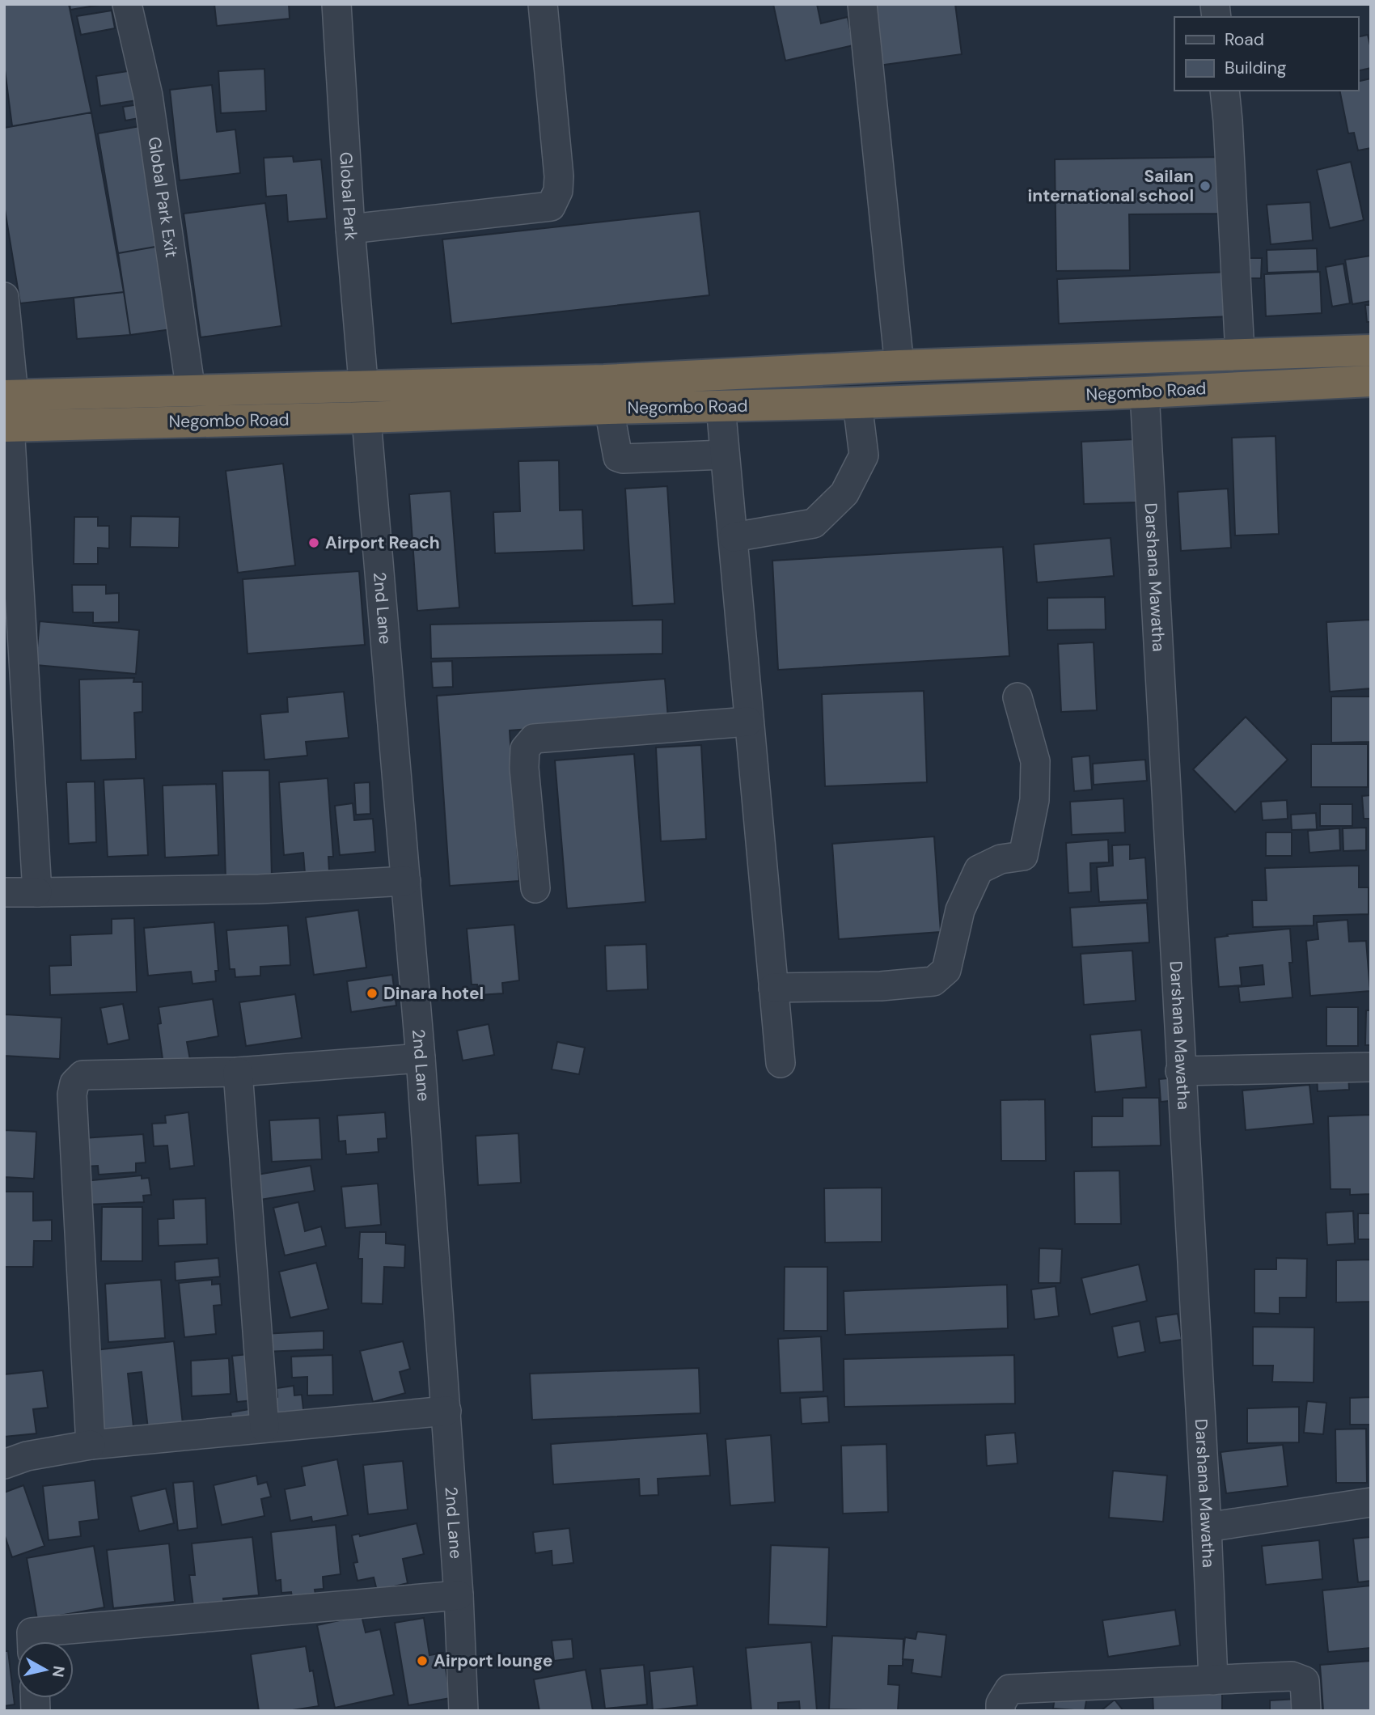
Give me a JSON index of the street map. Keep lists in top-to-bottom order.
{
  "streets": {
    "highway": ["Negombo Road"],
    "street": [
      "Global Park",
      "Global Park Exit",
      "Darshana Mawatha",
      "2nd Lane"
    ]
  },
  "crossings": [
    ["Global Park", "Negombo Road"],
    ["Global Park", "2nd Lane"],
    ["Global Park Exit", "Negombo Road"],
    ["Negombo Road", "Darshana Mawatha"],
    ["Negombo Road", "2nd Lane"]
  ],
  "places": [
    "Sailan international school",
    "Airport Reach",
    "Dinara hotel",
    "Airport lounge"
  ],
  "legend": ["Road", "Building"],
  "north": "right"
}
